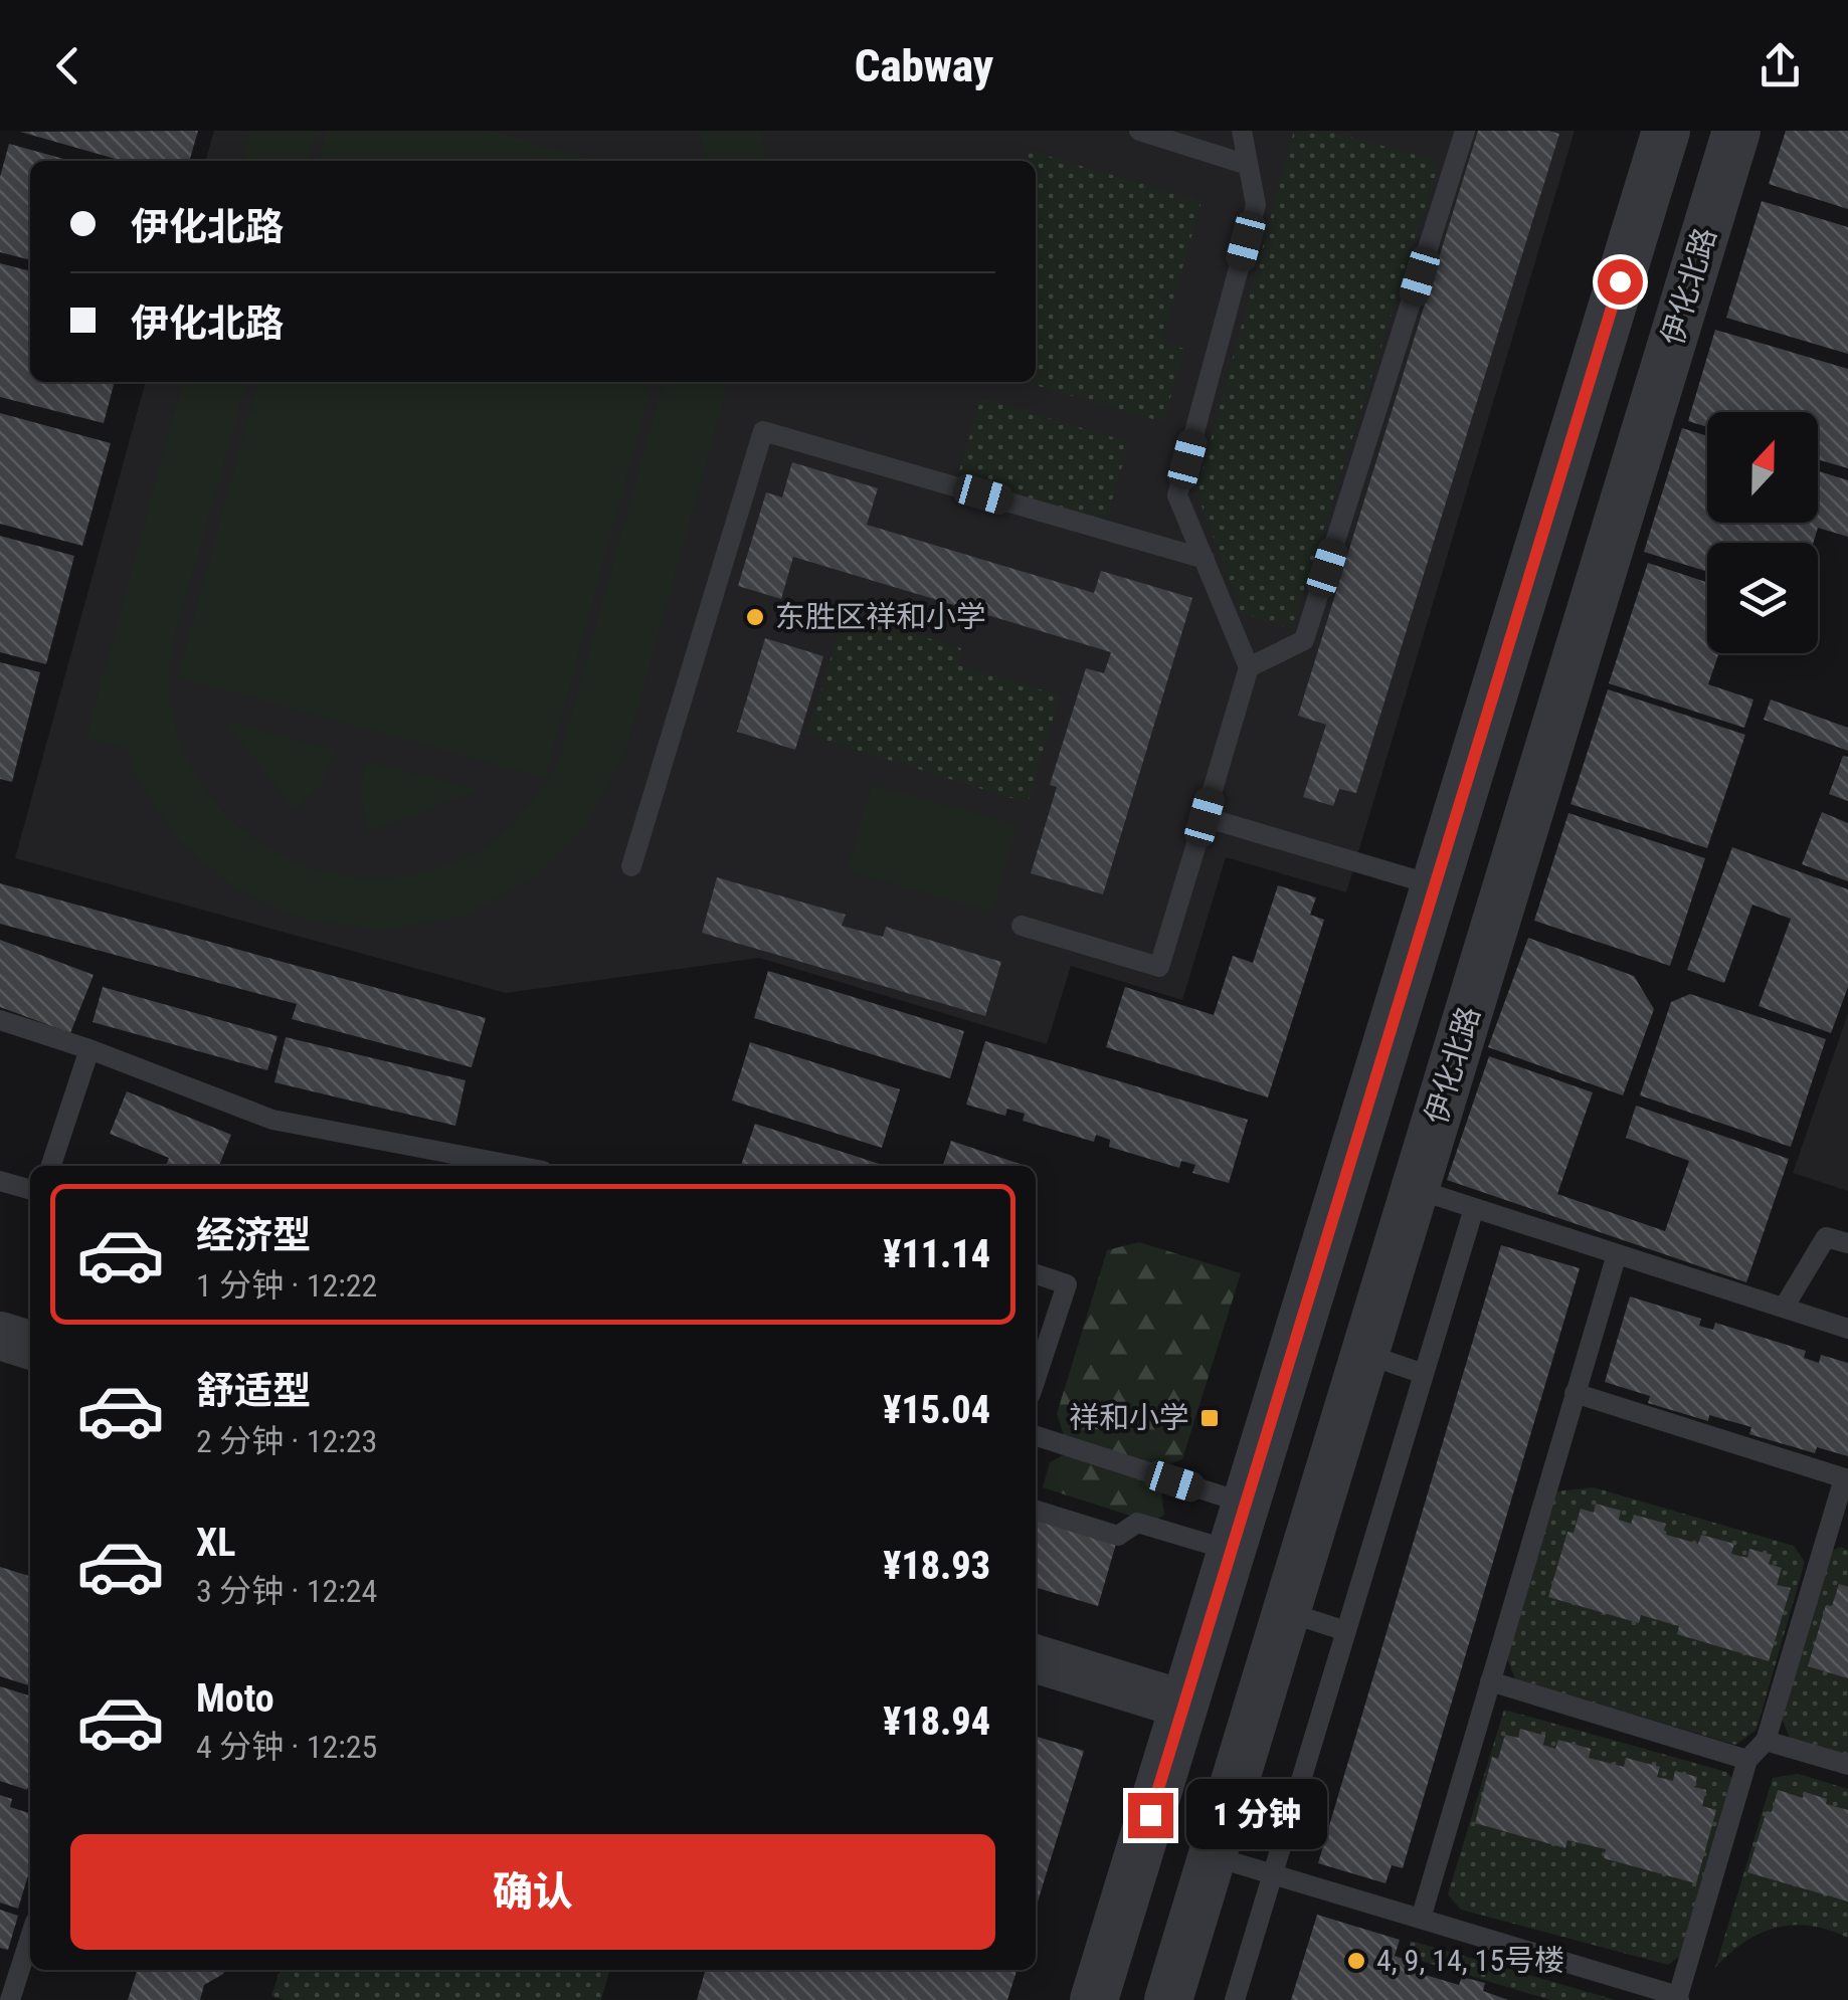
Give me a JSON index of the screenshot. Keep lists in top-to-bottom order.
{
  "streets": {
    "street": ["伊化北路"]
  },
  "places": {
    "other": ["东胜区祥和小学", "4, 9, 14, 15号楼"],
    "transit": ["祥和小学"]
  },
  "north": "top",
  "page": {
    "header": "Cabway",
    "banner": ["伊化北路", "伊化北路"],
    "list": [
      {
        "name": "经济型",
        "note": "1 分钟 · 12:22",
        "value": "¥11.14"
      },
      {
        "name": "舒适型",
        "note": "2 分钟 · 12:23",
        "value": "¥15.04"
      },
      {
        "name": "XL",
        "note": "3 分钟 · 12:24",
        "value": "¥18.93"
      },
      {
        "name": "Moto",
        "note": "4 分钟 · 12:25",
        "value": "¥18.94"
      }
    ],
    "bubble": "1 分钟",
    "buttons": "确认"
  }
}
